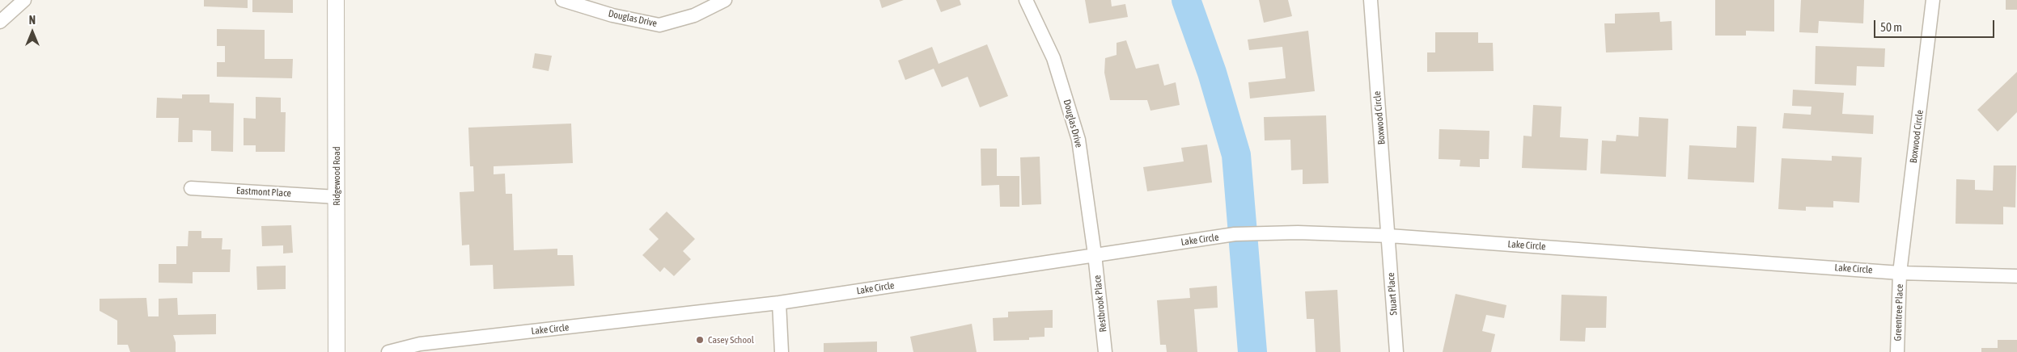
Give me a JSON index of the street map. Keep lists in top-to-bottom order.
{
  "streets": {
    "street": [
      "Douglas Drive",
      "Boxwood Circle",
      "Ridgewood Road",
      "Eastmont Place",
      "Lake Circle",
      "Stuart Place",
      "Restbrook Place",
      "Greentree Place"
    ]
  },
  "crossings": [
    ["Douglas Drive", "Lake Circle"],
    ["Douglas Drive", "Restbrook Place"],
    ["Boxwood Circle", "Lake Circle"],
    ["Boxwood Circle", "Stuart Place"],
    ["Boxwood Circle", "Greentree Place"],
    ["Ridgewood Road", "Eastmont Place"],
    ["Lake Circle", "Stuart Place"],
    ["Lake Circle", "Restbrook Place"],
    ["Lake Circle", "Greentree Place"]
  ],
  "places": ["Casey School"],
  "scale_bar": "50 m",
  "north": "top"
}
